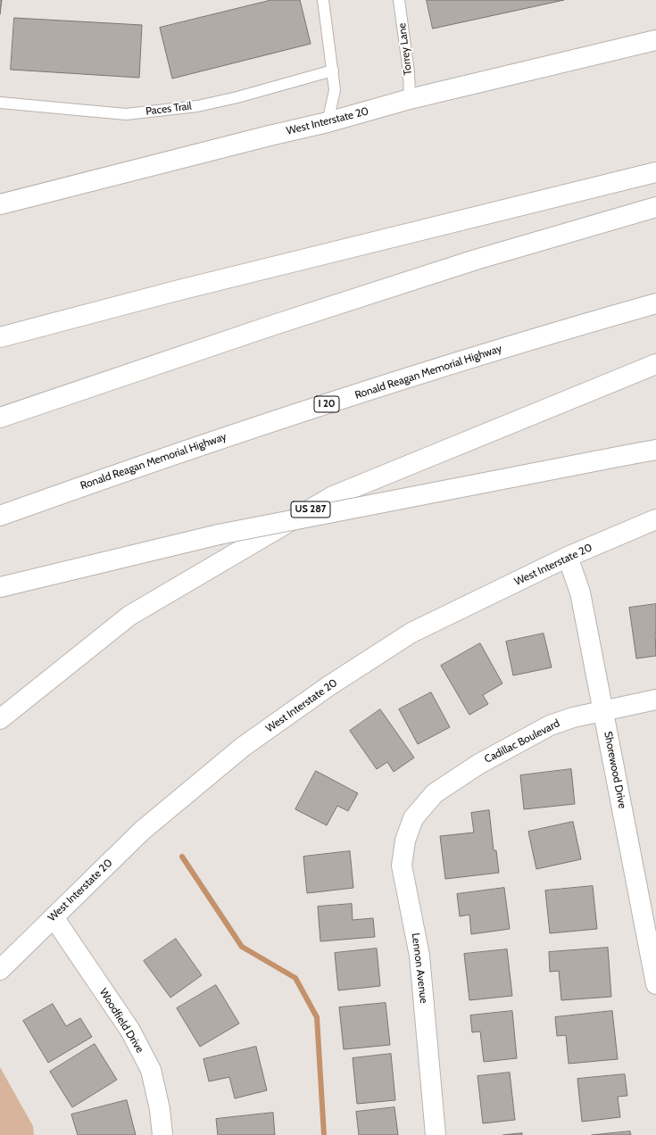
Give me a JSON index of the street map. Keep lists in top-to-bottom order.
{
  "streets": {
    "main road": [
      "West Interstate 20",
      "Ronald Reagan Memorial Highway",
      "I 20",
      "US 287",
      "Cadillac Boulevard",
      "Shorewood Drive",
      "Lennon Avenue",
      "Woodfield Drive"
    ],
    "lane": ["Torrey Lane", "Paces Trail"]
  },
  "crossings": [
    ["Torrey Lane", "West Interstate 20"],
    ["West Interstate 20", "Shorewood Drive"],
    ["West Interstate 20", "Woodfield Drive"],
    ["Cadillac Boulevard", "Shorewood Drive"],
    ["Cadillac Boulevard", "Lennon Avenue"]
  ]
}
